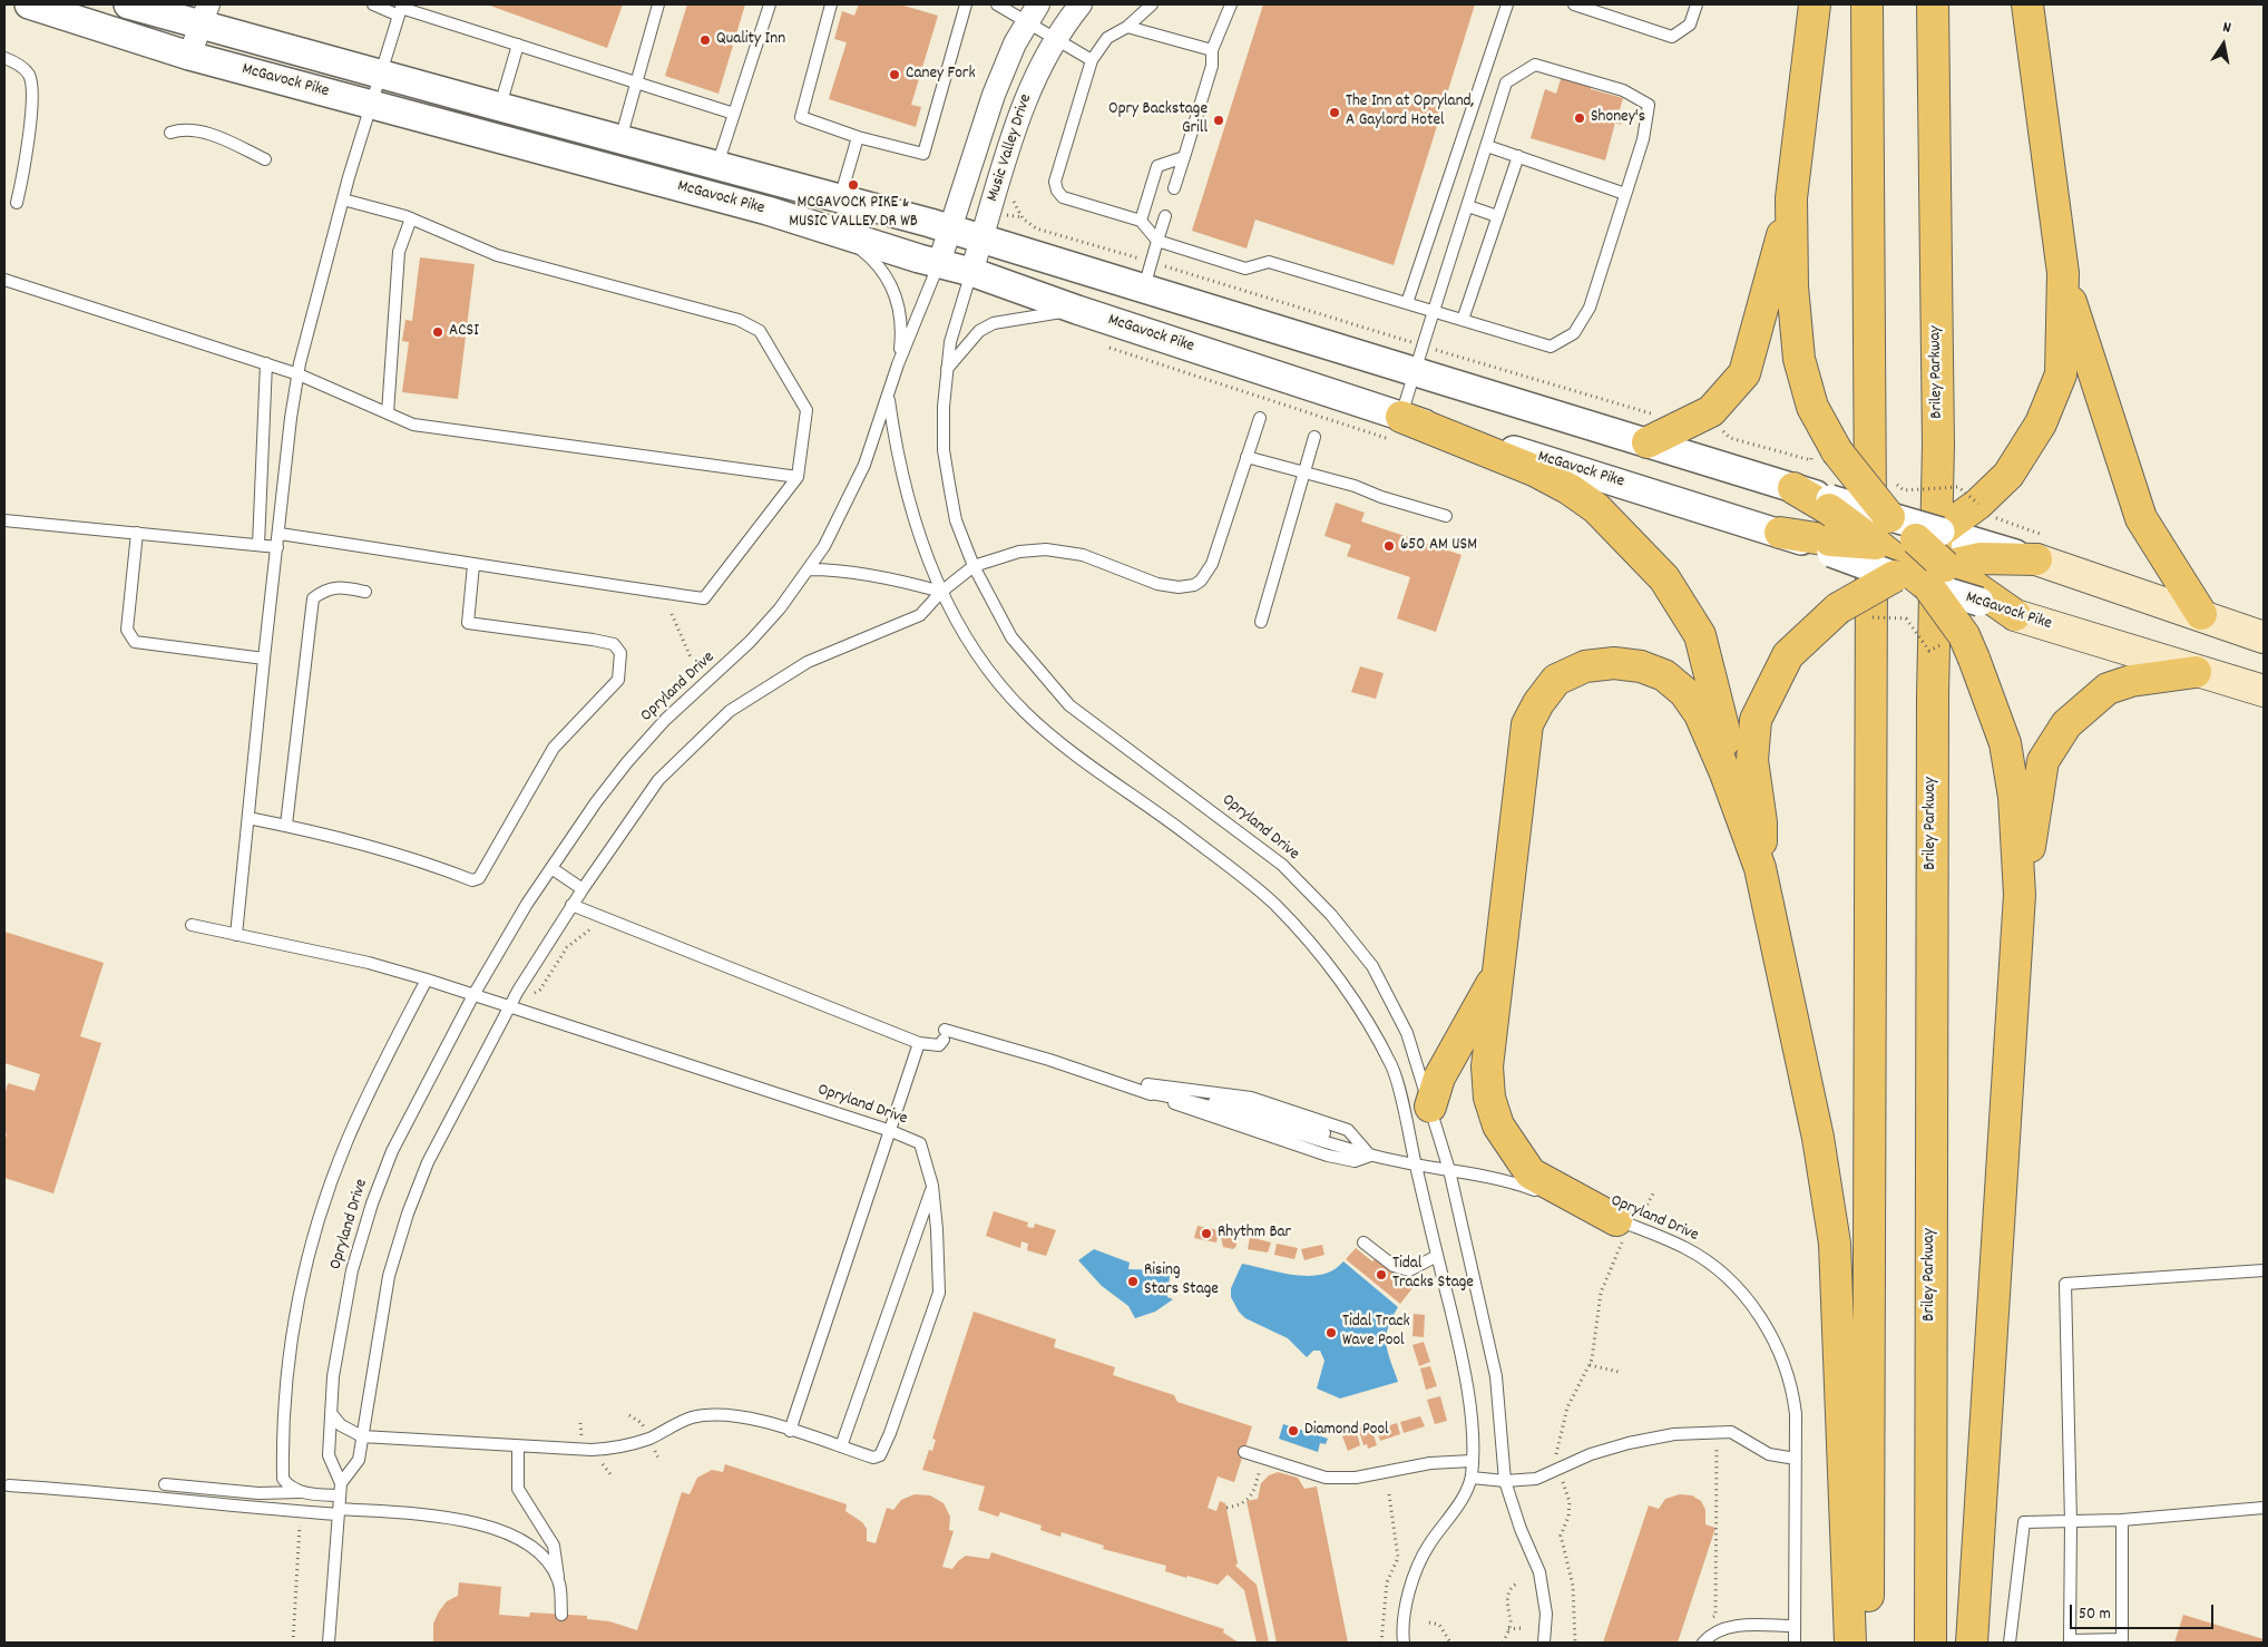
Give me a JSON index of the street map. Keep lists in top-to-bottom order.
{
  "streets": {
    "highway": ["Briley Parkway"],
    "main road": ["McGavock Pike"],
    "street": ["Music Valley Drive"],
    "lane": ["Opryland Drive"]
  },
  "crossings": [
    ["McGavock Pike", "Music Valley Drive"],
    ["McGavock Pike", "Opryland Drive"],
    ["Music Valley Drive", "Opryland Drive"]
  ],
  "places": [
    "Quality Inn",
    "Caney Fork",
    "The Inn at Opryland, A Gaylord Hotel",
    "Shoney's",
    "Opry Backstage Grill",
    "MCGAVOCK PIKE & MUSIC VALLEY DR WB",
    "ACSI",
    "650 AM USM",
    "Rhythm Bar",
    "Tidal Tracks Stage",
    "Rising Stars Stage",
    "Tidal Track Wave Pool",
    "Diamond Pool"
  ],
  "scale_bar": "50 m",
  "north": "top"
}
